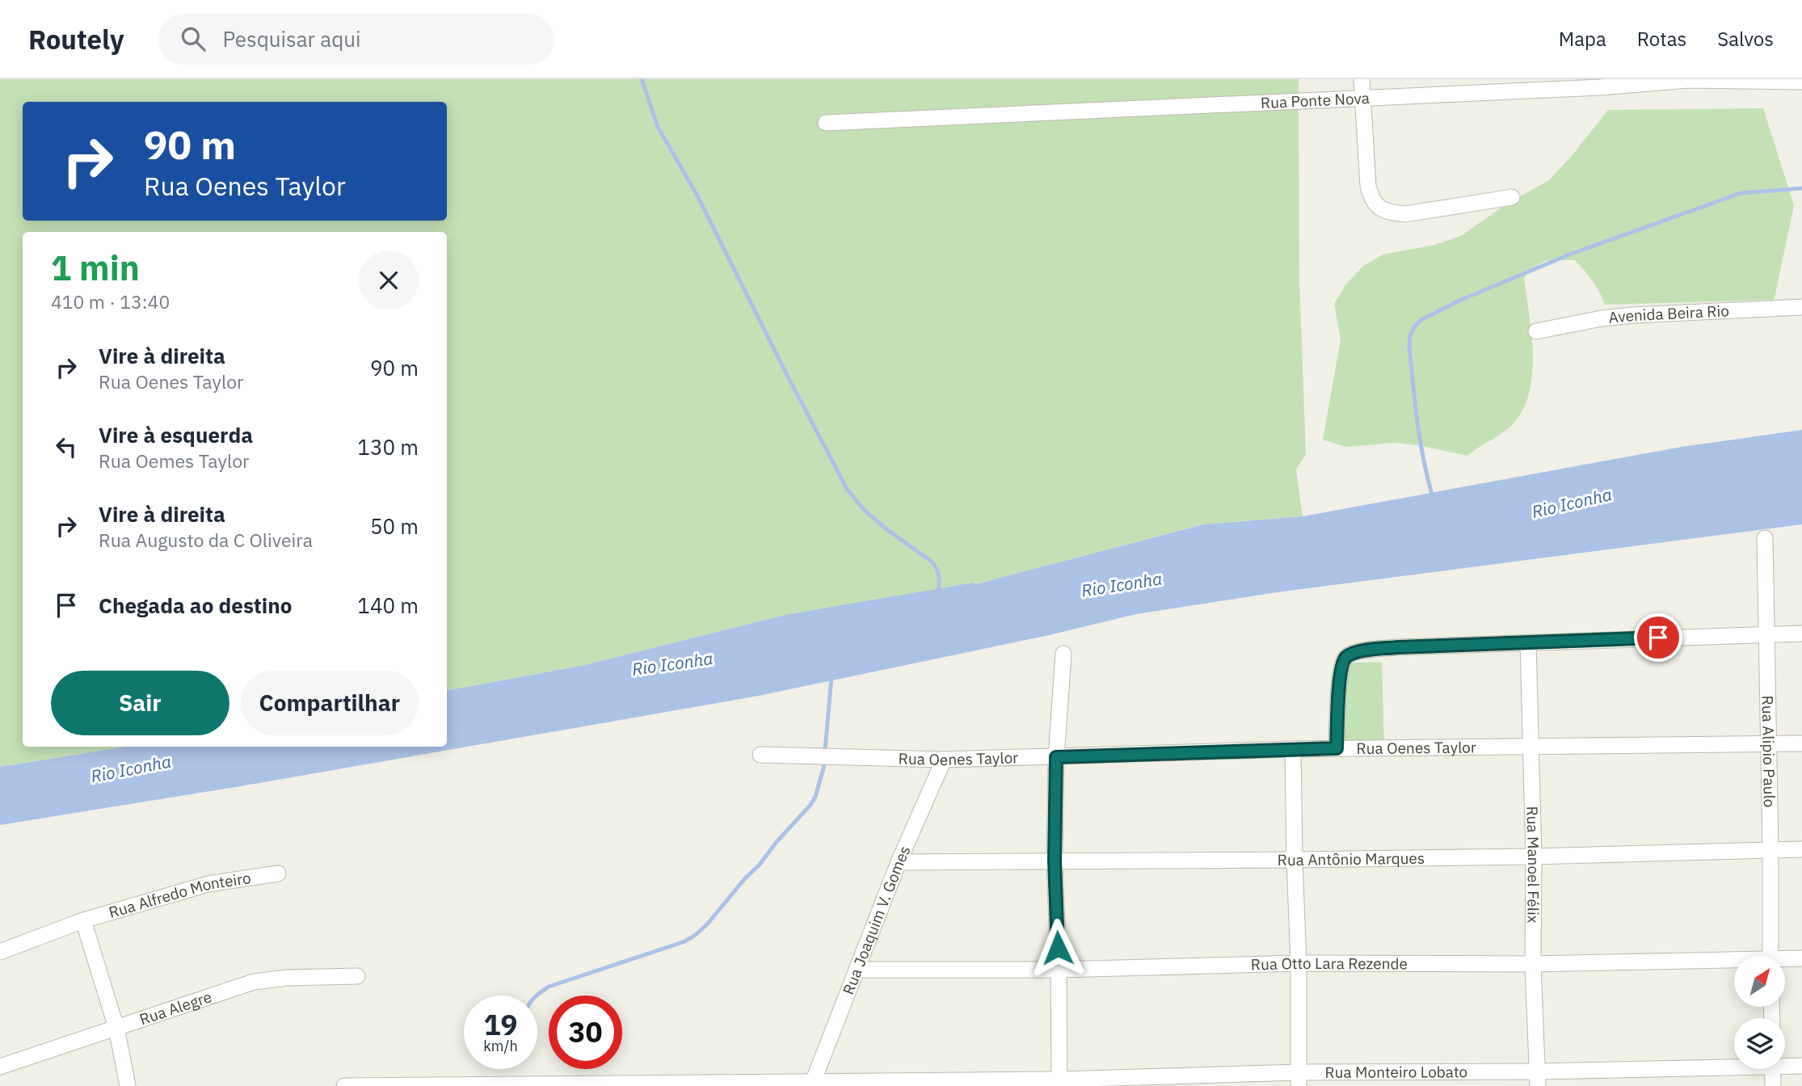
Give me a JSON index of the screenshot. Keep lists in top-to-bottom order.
{
  "streets": {
    "street": [
      "Rua Ponte Nova",
      "Avenida Beira Rio",
      "Rua Oenes Taylor",
      "Rua Alipio Paulo",
      "Rua Antônio Marques",
      "Rua Manoel Félix",
      "Rua Alfredo Monteiro",
      "Rua Joaquim V. Gomes",
      "Rua Otto Lara Rezende",
      "Rua Alegre",
      "Rua Monteiro Lobato"
    ]
  },
  "crossings": [
    ["Rua Oenes Taylor", "Rua Alipio Paulo"],
    ["Rua Oenes Taylor", "Rua Manoel Félix"],
    ["Rua Oenes Taylor", "Rua Joaquim V. Gomes"],
    ["Rua Alipio Paulo", "Rua Antônio Marques"],
    ["Rua Antônio Marques", "Rua Manoel Félix"],
    ["Rua Antônio Marques", "Rua Joaquim V. Gomes"],
    ["Rua Manoel Félix", "Rua Otto Lara Rezende"],
    ["Rua Manoel Félix", "Rua Monteiro Lobato"],
    ["Rua Joaquim V. Gomes", "Rua Otto Lara Rezende"],
    ["Rua Joaquim V. Gomes", "Rua Monteiro Lobato"]
  ],
  "water": ["Rio Iconha"],
  "north": "top right",
  "page": {
    "header": "Routely",
    "search": "Pesquisar aqui",
    "nav": ["Mapa", "Rotas", "Salvos"],
    "turn": ["90 m", "Rua Oenes Taylor"],
    "heading": ["1 min", "410 m · 13:40"],
    "list": [
      {
        "name": "Vire à direita",
        "note": "Rua Oenes Taylor",
        "value": "90 m"
      },
      {
        "name": "Vire à esquerda",
        "note": "Rua Oemes Taylor",
        "value": "130 m"
      },
      {
        "name": "Vire à direita",
        "note": "Rua Augusto da C Oliveira",
        "value": "50 m"
      },
      {
        "name": "Chegada ao destino",
        "value": "140 m"
      }
    ],
    "buttons": ["Sair", "Compartilhar"],
    "speed": "19 km/h",
    "limit": "30"
  }
}
